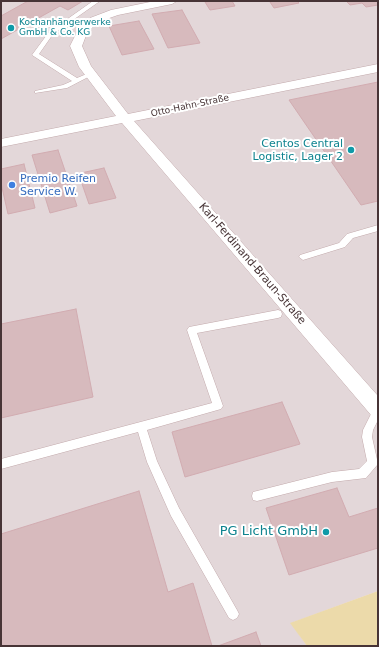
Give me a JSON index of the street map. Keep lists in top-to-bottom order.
{
  "streets": {
    "street": ["Otto-Hahn-Straße", "Karl-Ferdinand-Braun-Straße"]
  },
  "crossings": [
    ["Otto-Hahn-Straße", "Karl-Ferdinand-Braun-Straße"]
  ],
  "places": [
    "Kochanhängerwerke GmbH & Co. KG",
    "Centos Central Logistic, Lager 2",
    "Premio Reifen Service W.",
    "PG Licht GmbH"
  ]
}
